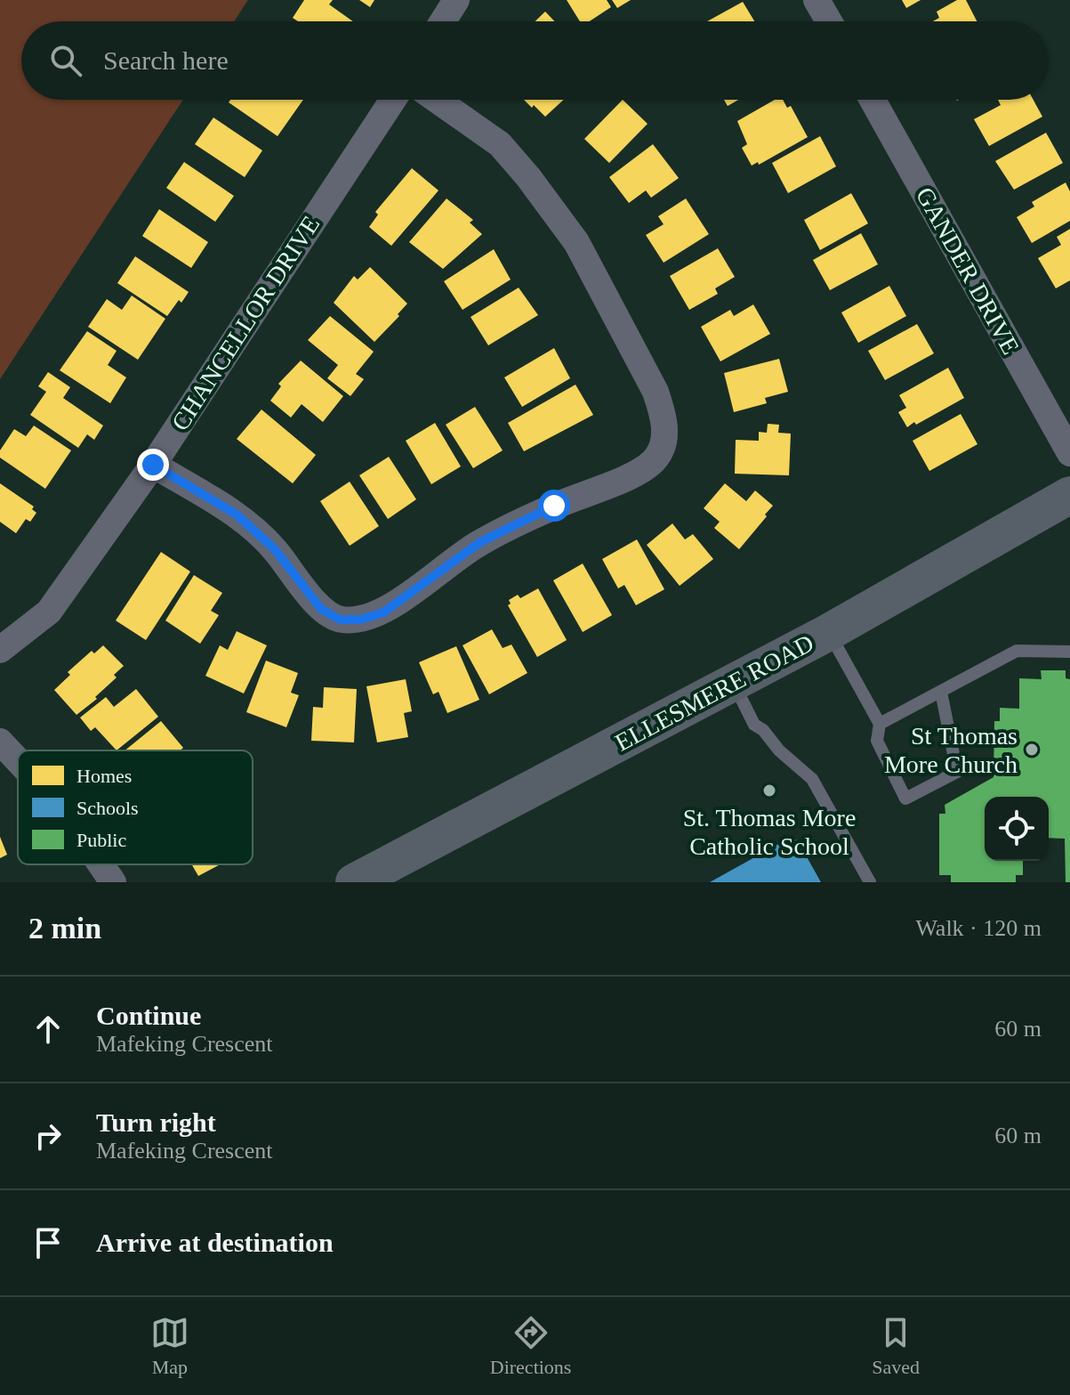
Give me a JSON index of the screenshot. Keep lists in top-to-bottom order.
{
  "streets": {
    "main road": ["ELLESMERE ROAD"],
    "street": ["GANDER DRIVE", "CHANCELLOR DRIVE"]
  },
  "places": ["St Thomas More Church", "St. Thomas More Catholic School"],
  "legend": ["Homes", "Schools", "Public"],
  "page": {
    "search": "Search here",
    "heading": ["2 min", "Walk · 120 m"],
    "list": [
      ["Continue", "Mafeking Crescent", "60 m"],
      ["Turn right", "Mafeking Crescent", "60 m"],
      "Arrive at destination"
    ],
    "nav": ["Map", "Directions", "Saved"]
  }
}
